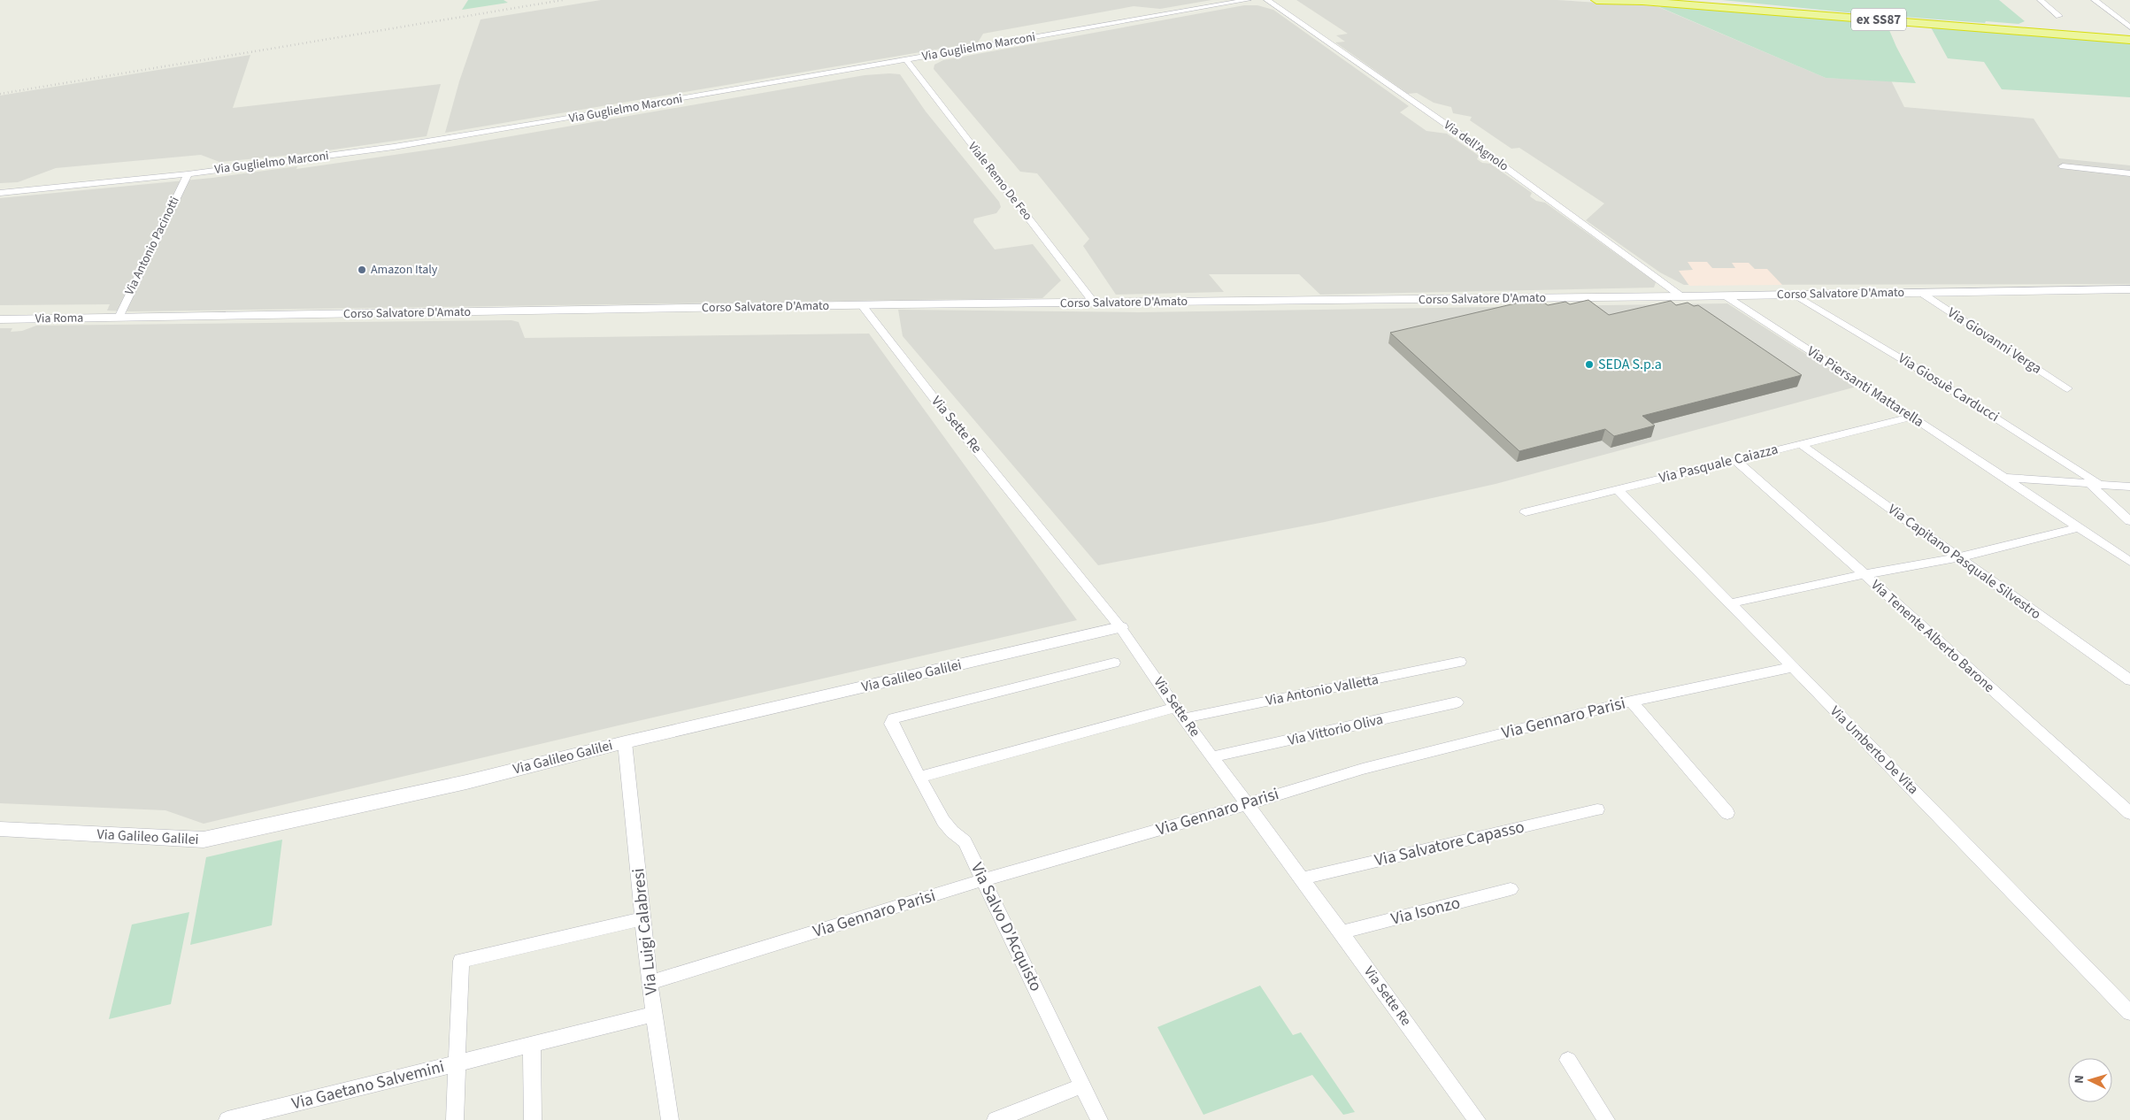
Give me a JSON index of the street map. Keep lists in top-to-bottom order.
{
  "streets": {
    "highway": ["ex SS87"],
    "street": [
      "Via Guglielmo Marconi",
      "Via dell'Agnolo",
      "Viale Remo De Feo",
      "Via Antonio Pacinotti",
      "Corso Salvatore D'Amato",
      "Via Roma",
      "Via Giovanni Verga",
      "Via Piersanti Mattarella",
      "Via Giosuè Carducci",
      "Via Sette Re",
      "Via Pasquale Caiazza",
      "Via Capitano Pasquale Silvestro",
      "Via Tenente Alberto Barone",
      "Via Galileo Galilei",
      "Via Antonio Valletta",
      "Via Gennaro Parisi",
      "Via Vittorio Oliva",
      "Via Umberto De Vita",
      "Via Salvatore Capasso",
      "Via Isonzo",
      "Via Salvo D'Acquisto",
      "Via Luigi Calabresi",
      "Via Gaetano Salvemini"
    ]
  },
  "crossings": [
    ["Via Guglielmo Marconi", "Viale Remo De Feo"],
    ["Via Guglielmo Marconi", "Via Antonio Pacinotti"],
    ["Via dell'Agnolo", "Corso Salvatore D'Amato"],
    ["Viale Remo De Feo", "Corso Salvatore D'Amato"],
    ["Via Antonio Pacinotti", "Corso Salvatore D'Amato"],
    ["Via Antonio Pacinotti", "Via Roma"],
    ["Corso Salvatore D'Amato", "Via Roma"],
    ["Corso Salvatore D'Amato", "Via Giovanni Verga"],
    ["Corso Salvatore D'Amato", "Via Piersanti Mattarella"],
    ["Corso Salvatore D'Amato", "Via Giosuè Carducci"],
    ["Corso Salvatore D'Amato", "Via Sette Re"],
    ["Via Piersanti Mattarella", "Via Giosuè Carducci"],
    ["Via Piersanti Mattarella", "Via Pasquale Caiazza"],
    ["Via Sette Re", "Via Galileo Galilei"],
    ["Via Sette Re", "Via Antonio Valletta"],
    ["Via Sette Re", "Via Gennaro Parisi"],
    ["Via Sette Re", "Via Vittorio Oliva"],
    ["Via Sette Re", "Via Salvatore Capasso"],
    ["Via Sette Re", "Via Isonzo"],
    ["Via Pasquale Caiazza", "Via Capitano Pasquale Silvestro"],
    ["Via Pasquale Caiazza", "Via Tenente Alberto Barone"],
    ["Via Pasquale Caiazza", "Via Umberto De Vita"],
    ["Via Galileo Galilei", "Via Luigi Calabresi"],
    ["Via Gennaro Parisi", "Via Umberto De Vita"],
    ["Via Gennaro Parisi", "Via Salvo D'Acquisto"],
    ["Via Gennaro Parisi", "Via Luigi Calabresi"],
    ["Via Luigi Calabresi", "Via Gaetano Salvemini"]
  ],
  "places": ["Amazon Italy", "SEDA S.p.a"],
  "north": "left"
}
